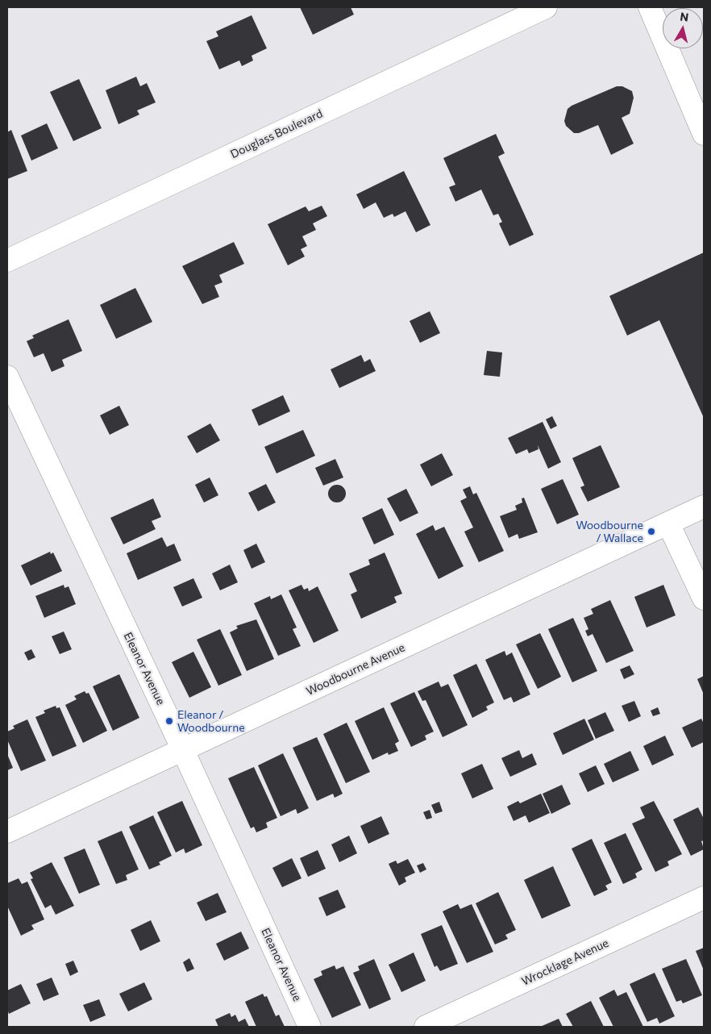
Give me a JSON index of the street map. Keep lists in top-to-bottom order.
{
  "streets": {
    "street": [
      "Douglass Boulevard",
      "Eleanor Avenue",
      "Woodbourne Avenue",
      "Wrocklage Avenue"
    ]
  },
  "crossings": [
    ["Eleanor Avenue", "Woodbourne Avenue"]
  ],
  "places": ["Woodbourne / Wallace", "Eleanor / Woodbourne"],
  "north": "top"
}
